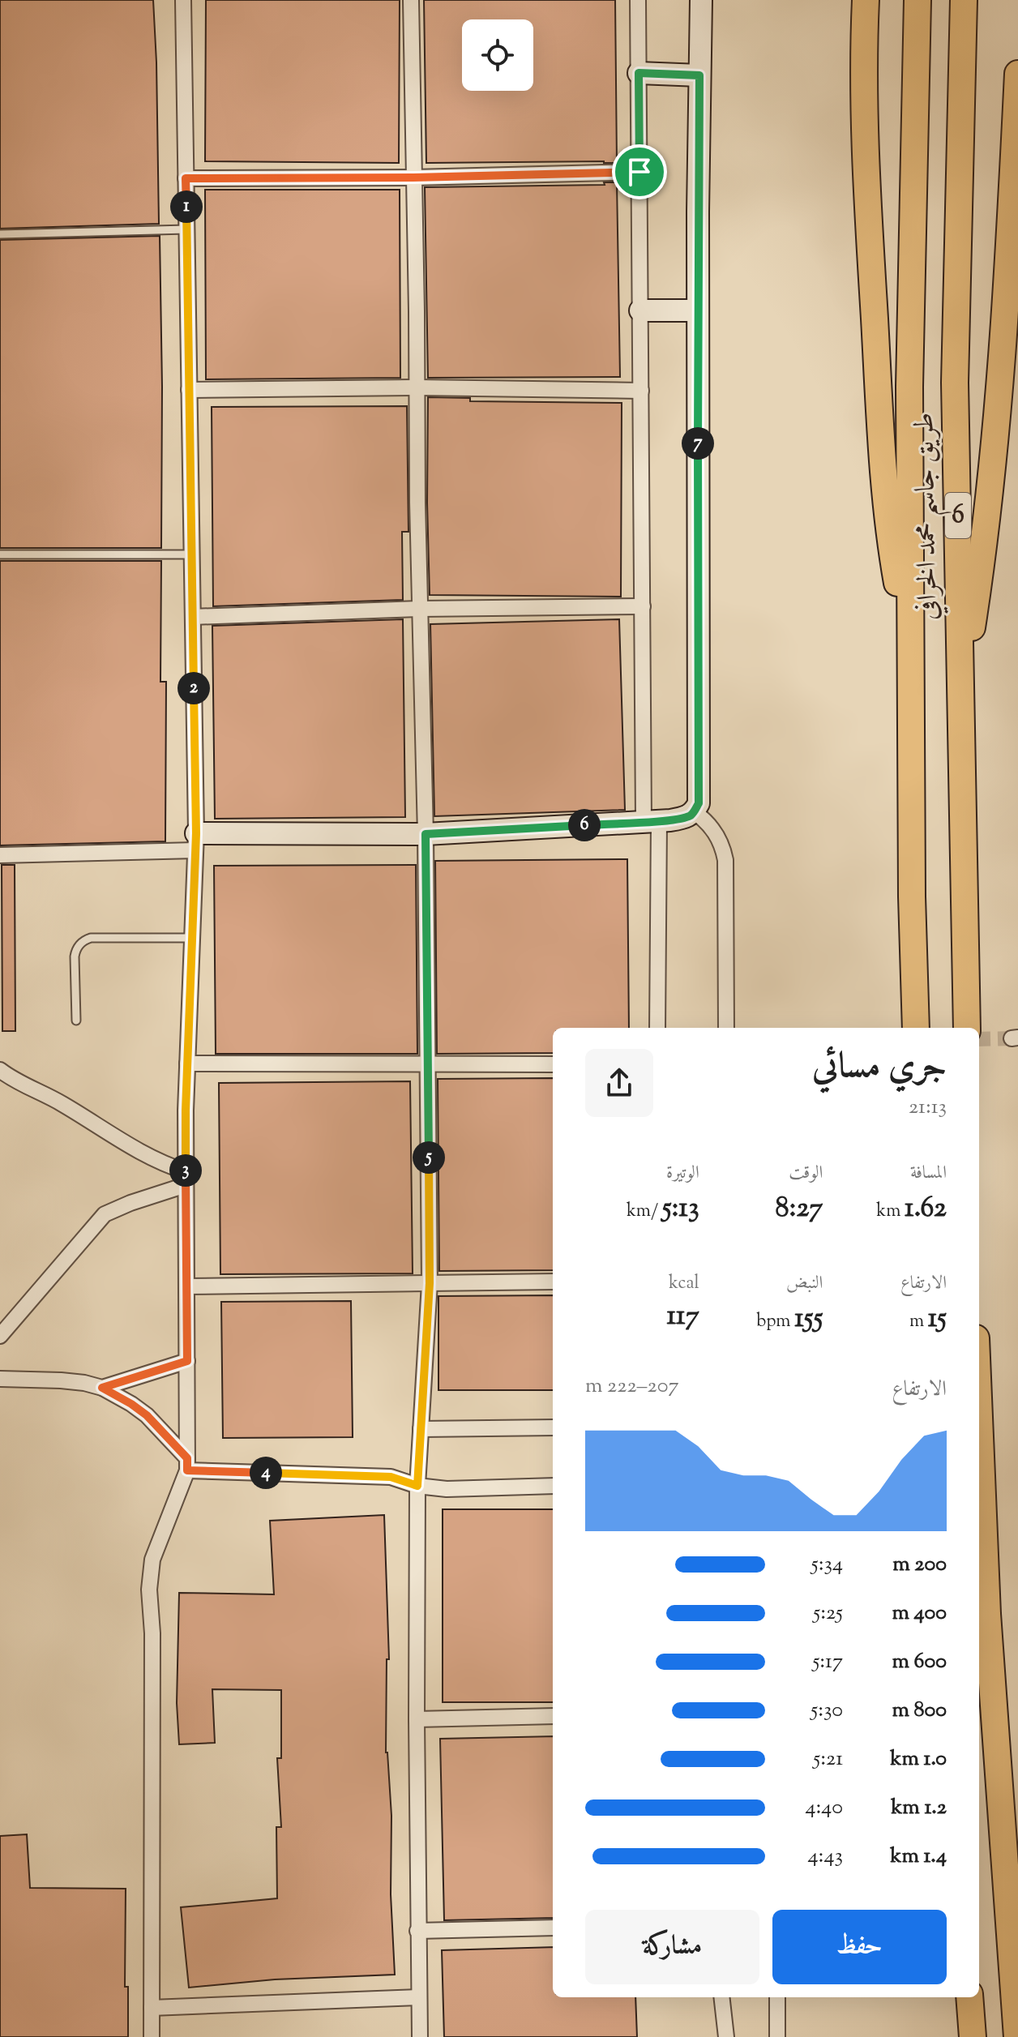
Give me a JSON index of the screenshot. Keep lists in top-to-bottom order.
{
  "streets": {
    "highway": ["6", "طريق جاسم محمد الخرافي"]
  },
  "page": {
    "pins": [
      "1",
      "7",
      "2",
      "6",
      "5",
      "3",
      "4"
    ],
    "heading": ["جري مسائي", "21:13"],
    "stats": [
      ["المسافة", "1.62 km"],
      ["الوقت", "8:27"],
      ["الوتيرة", "5:13 /km"],
      ["الارتفاع", "15 m"],
      ["النبض", "155 bpm"],
      ["kcal", "117"]
    ],
    "chart": ["الارتفاع", "207–222 m"],
    "list": [
      {
        "name": "200 m",
        "note": "5:34"
      },
      {
        "name": "400 m",
        "note": "5:25"
      },
      {
        "name": "600 m",
        "note": "5:17"
      },
      {
        "name": "800 m",
        "note": "5:30"
      },
      {
        "name": "1.0 km",
        "note": "5:21"
      },
      {
        "name": "1.2 km",
        "note": "4:40"
      },
      {
        "name": "1.4 km",
        "note": "4:43"
      }
    ],
    "buttons": ["حفظ", "مشاركة"]
  }
}
